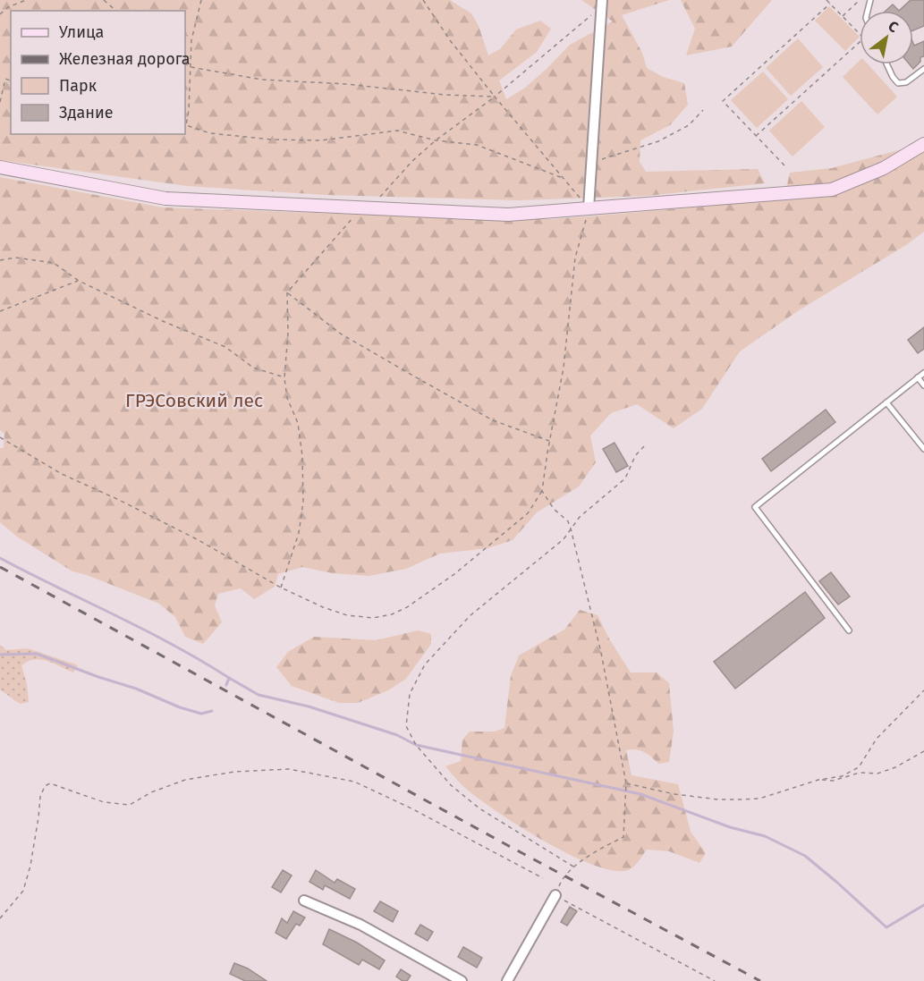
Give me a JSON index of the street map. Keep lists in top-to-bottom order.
{
  "parks": ["ГРЭСовский лес"],
  "legend": [
    "Улица",
    "Железная дорога",
    "Парк",
    "Здание"
  ],
  "north": "top right"
}
